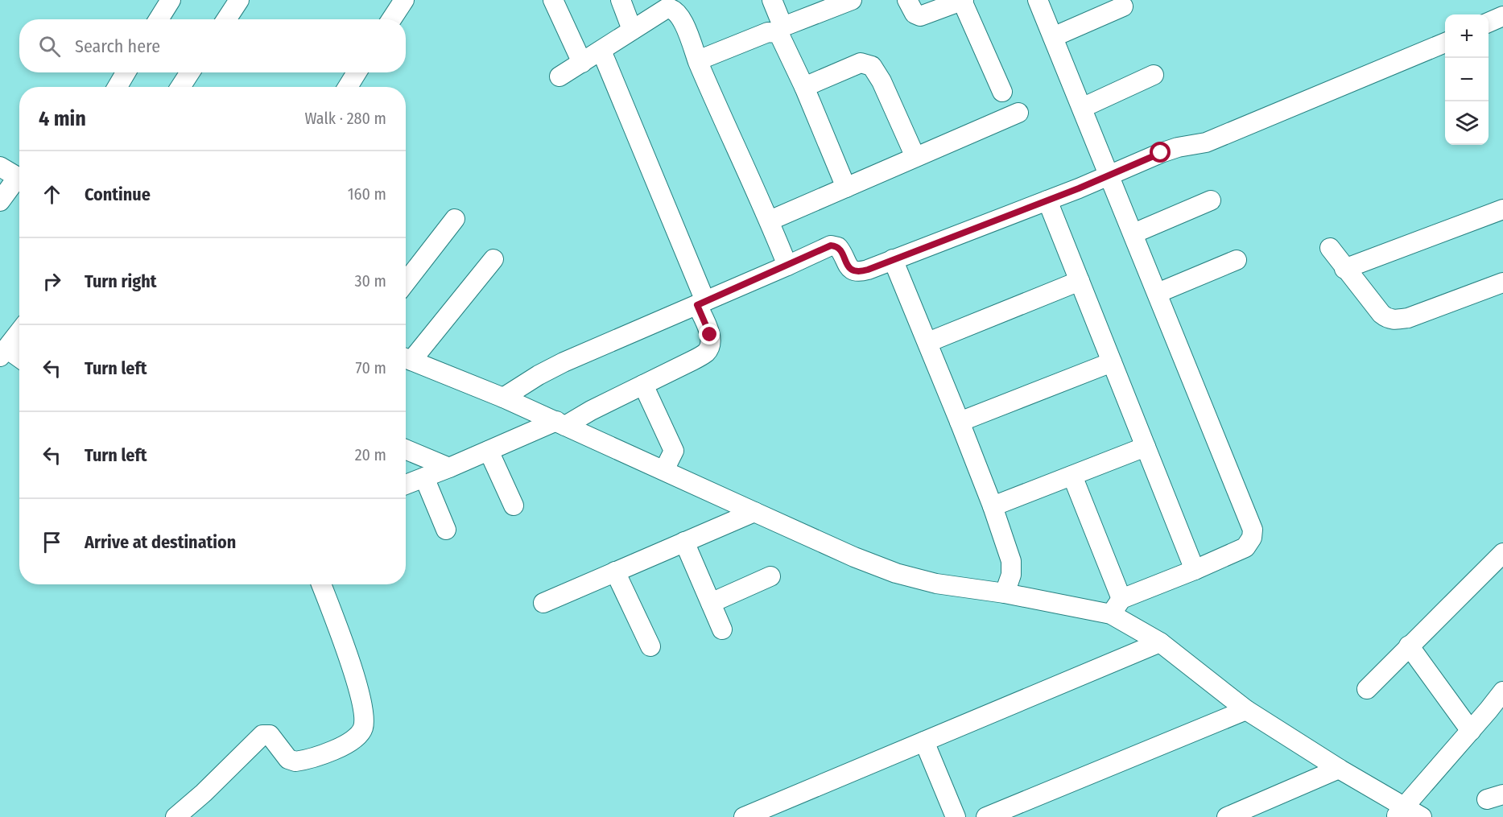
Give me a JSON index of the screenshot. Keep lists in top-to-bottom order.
{
  "page": {
    "map_buttons": ["+", "−"],
    "search": "Search here",
    "heading": ["4 min", "Walk · 280 m"],
    "list": [
      ["Continue", "160 m"],
      ["Turn right", "30 m"],
      ["Turn left", "70 m"],
      ["Turn left", "20 m"],
      "Arrive at destination"
    ]
  }
}
